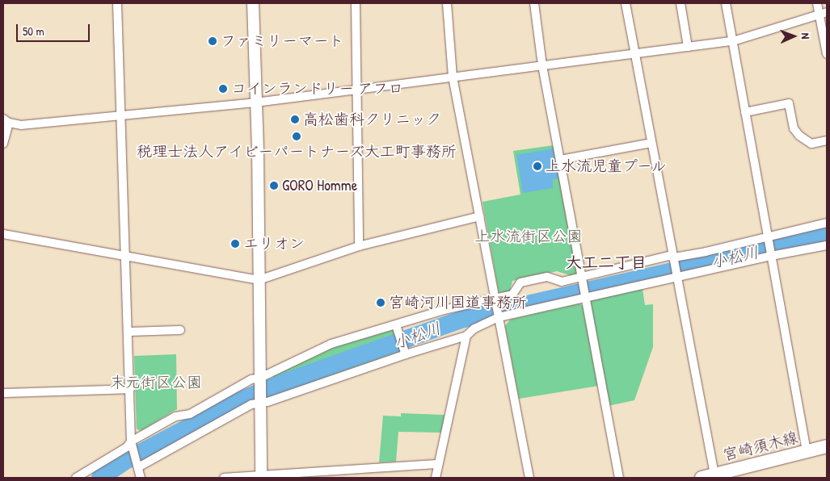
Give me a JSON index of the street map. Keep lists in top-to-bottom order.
{
  "streets": {
    "main road": ["宮崎須木線"]
  },
  "districts": ["大工二丁目"],
  "water": ["小松川"],
  "parks": ["上水流街区公園", "末元街区公園"],
  "places": [
    "ファミリーマート",
    "コインランドリー アフロ",
    "高松歯科クリニック",
    "税理士法人アイビーパートナーズ大工町事務所",
    "上水流児童プール",
    "GORO Homme",
    "エリオン",
    "宮崎河川国道事務所"
  ],
  "scale_bar": "50 m",
  "north": "right"
}
